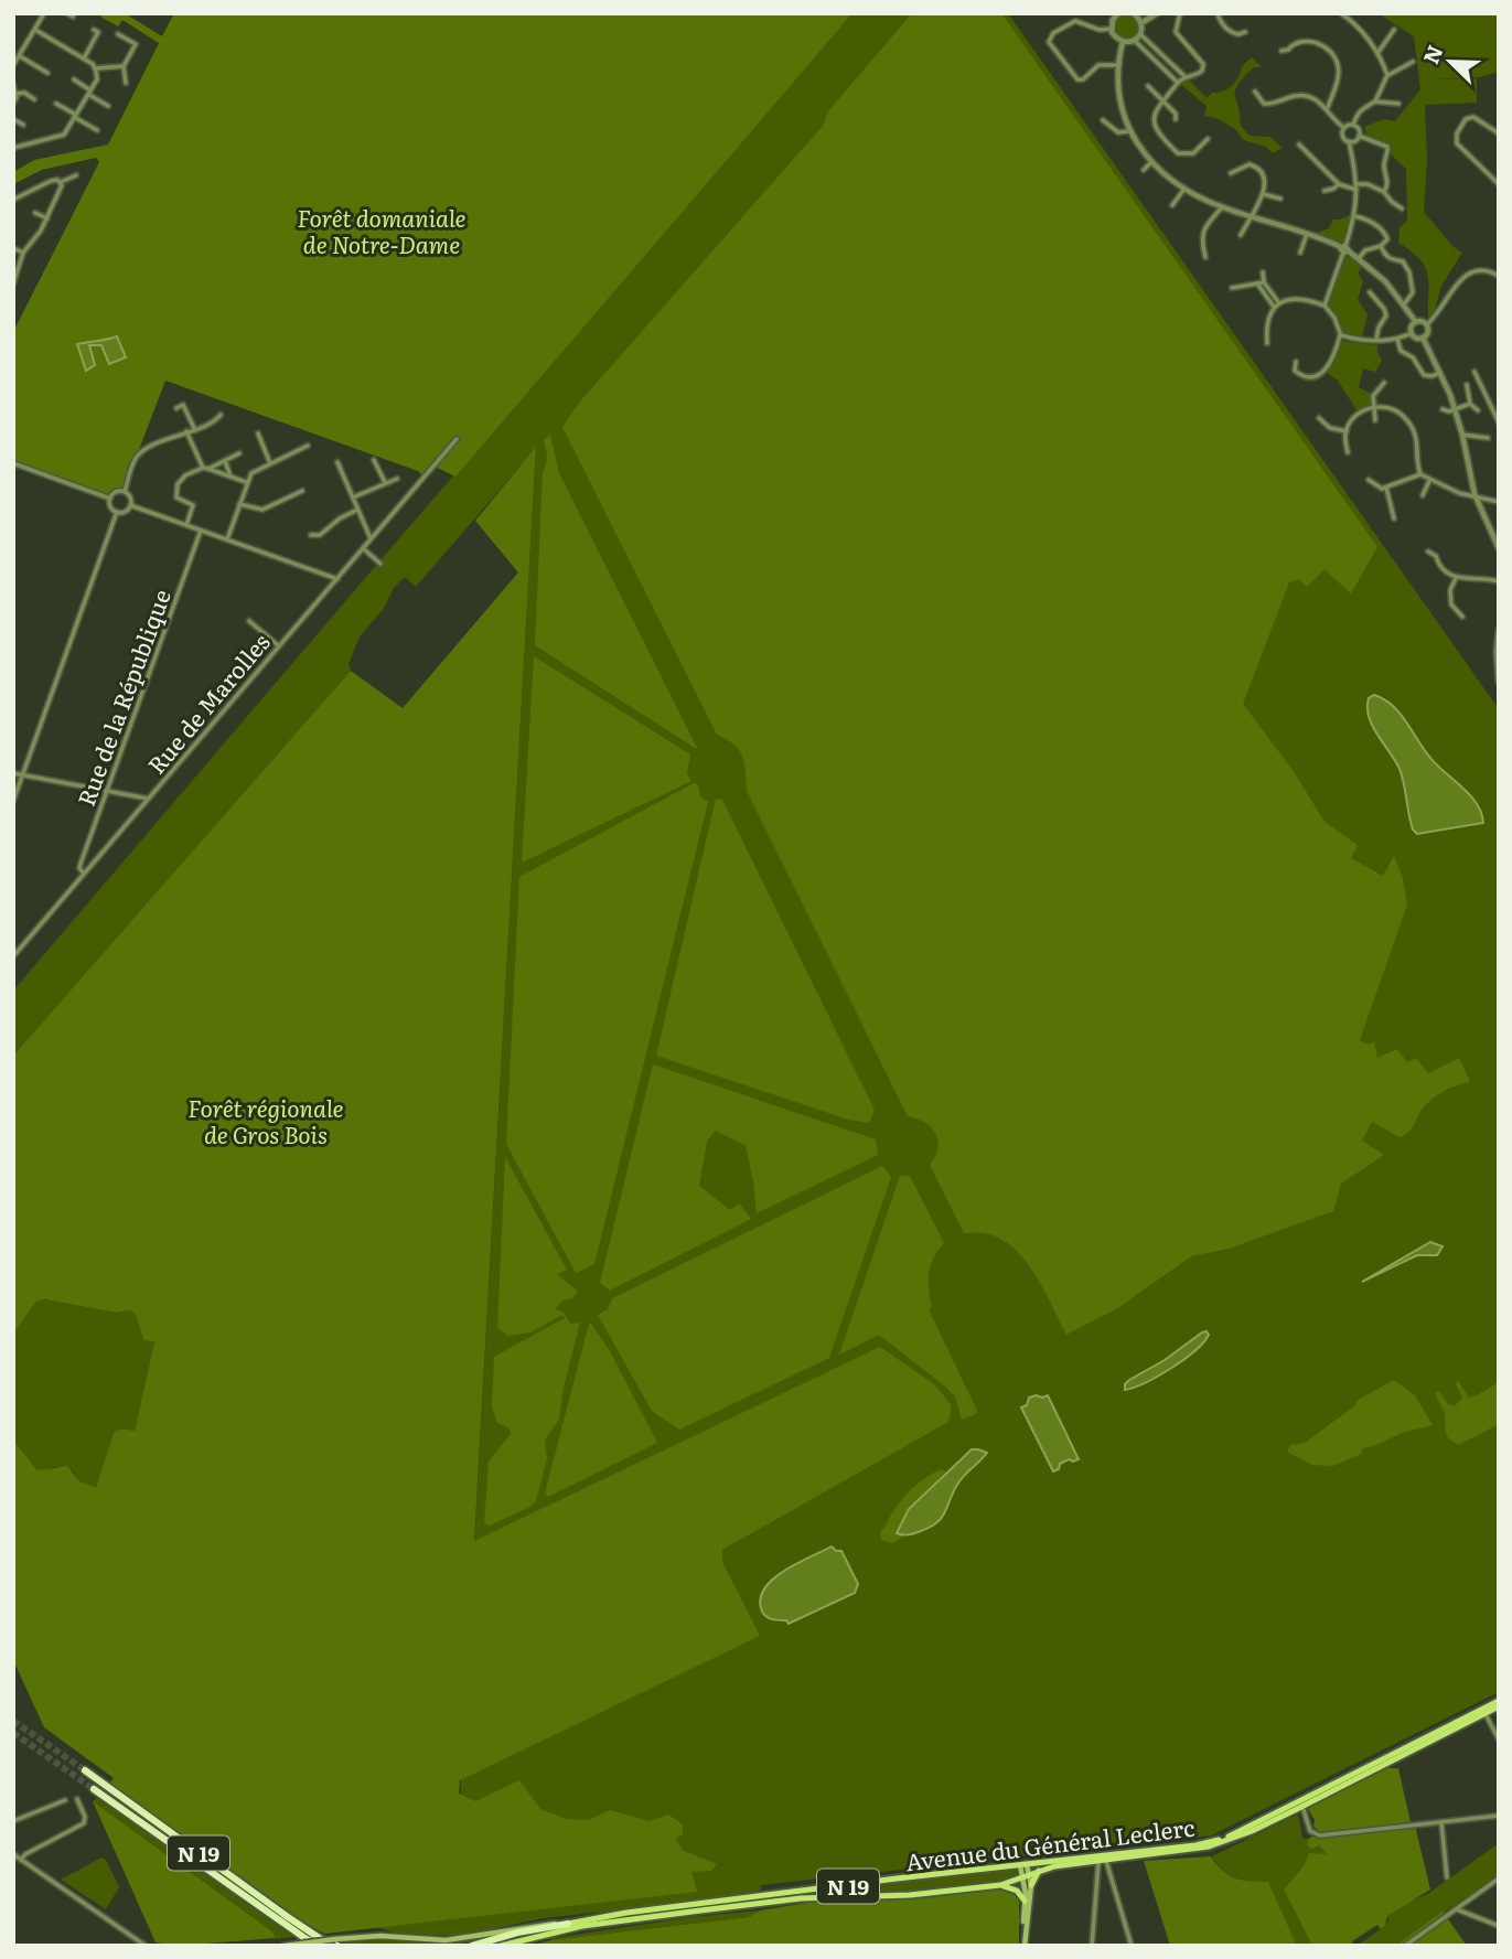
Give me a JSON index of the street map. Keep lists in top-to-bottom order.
{
  "streets": {
    "highway": ["N 19"],
    "main road": ["Avenue du Général Leclerc"],
    "street": ["Rue de la République", "Rue de Marolles"]
  },
  "crossings": [
    ["Rue de la République", "Rue de Marolles"],
    ["Avenue du Général Leclerc", "N 19"]
  ],
  "parks": ["Forêt domaniale de Notre-Dame", "Forêt régionale de Gros Bois"],
  "north": "top left"
}
